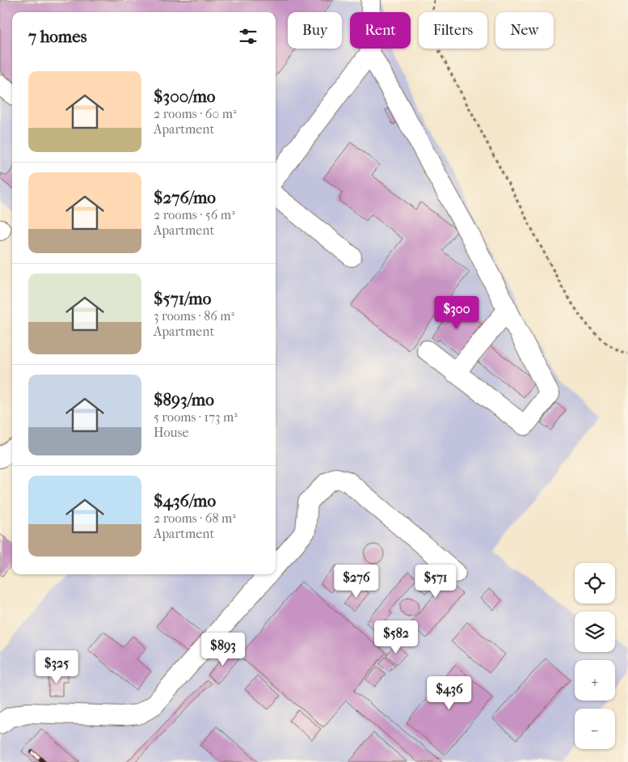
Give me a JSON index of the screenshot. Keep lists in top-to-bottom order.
{
  "page": {
    "chip": [
      "Buy",
      "Rent",
      "Filters",
      "New"
    ],
    "heading": "7 homes",
    "list": [
      {
        "name": "$300/mo",
        "note": "2 rooms · 60 m² · Apartment"
      },
      {
        "name": "$276/mo",
        "note": "2 rooms · 56 m² · Apartment"
      },
      {
        "name": "$571/mo",
        "note": "3 rooms · 86 m² · Apartment"
      },
      {
        "name": "$893/mo",
        "note": "5 rooms · 173 m² · House"
      },
      {
        "name": "$436/mo",
        "note": "2 rooms · 68 m² · Apartment"
      }
    ],
    "price": [
      "$300",
      "$276",
      "$571",
      "$582",
      "$893",
      "$325",
      "$436"
    ],
    "map_buttons": ["+", "−"]
  }
}
